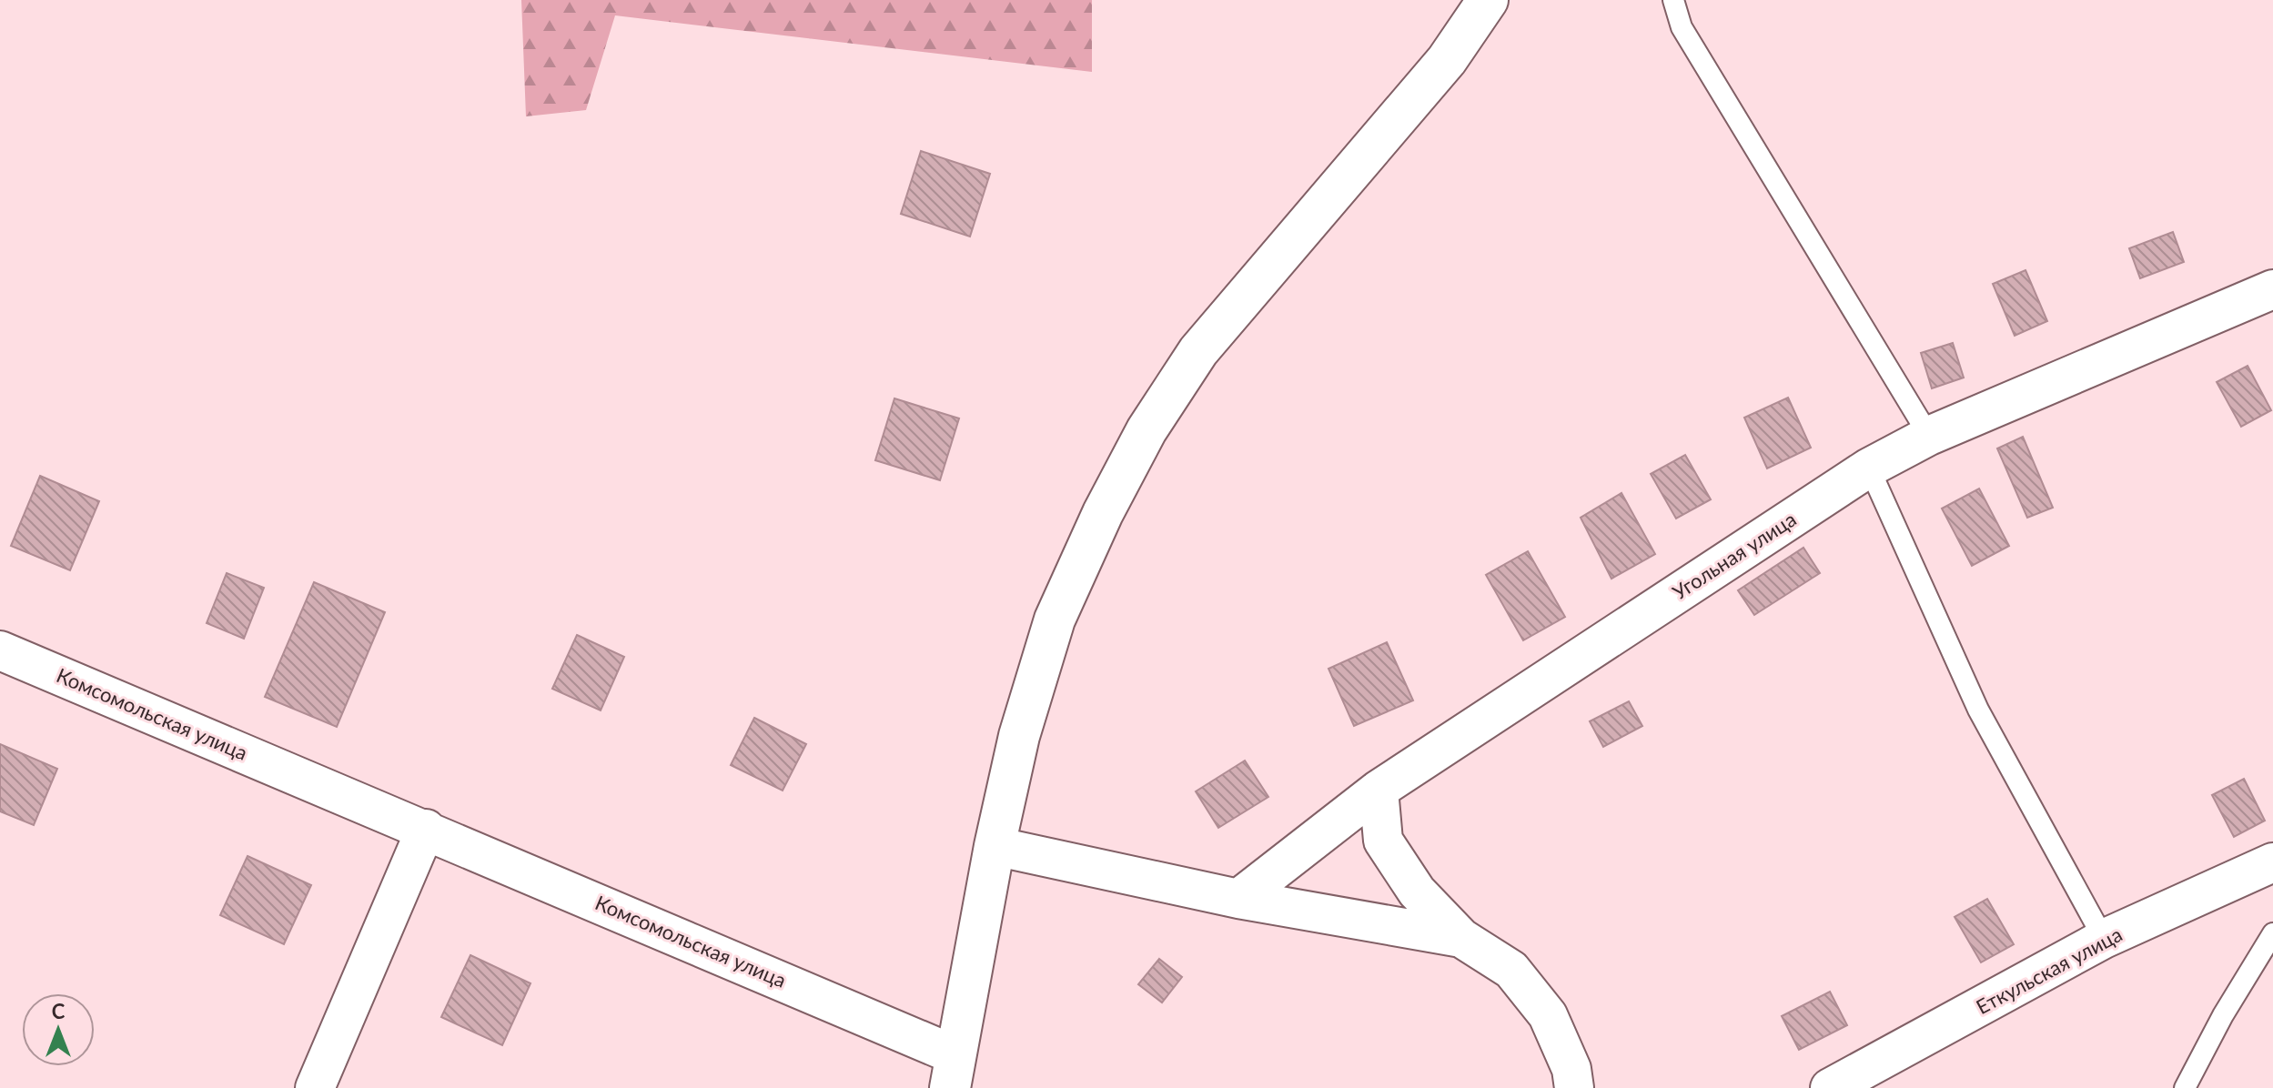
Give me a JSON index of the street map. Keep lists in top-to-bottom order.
{
  "streets": {
    "street": ["Угольная улица", "Комсомольская улица", "Еткульская улица"]
  },
  "north": "top"
}
